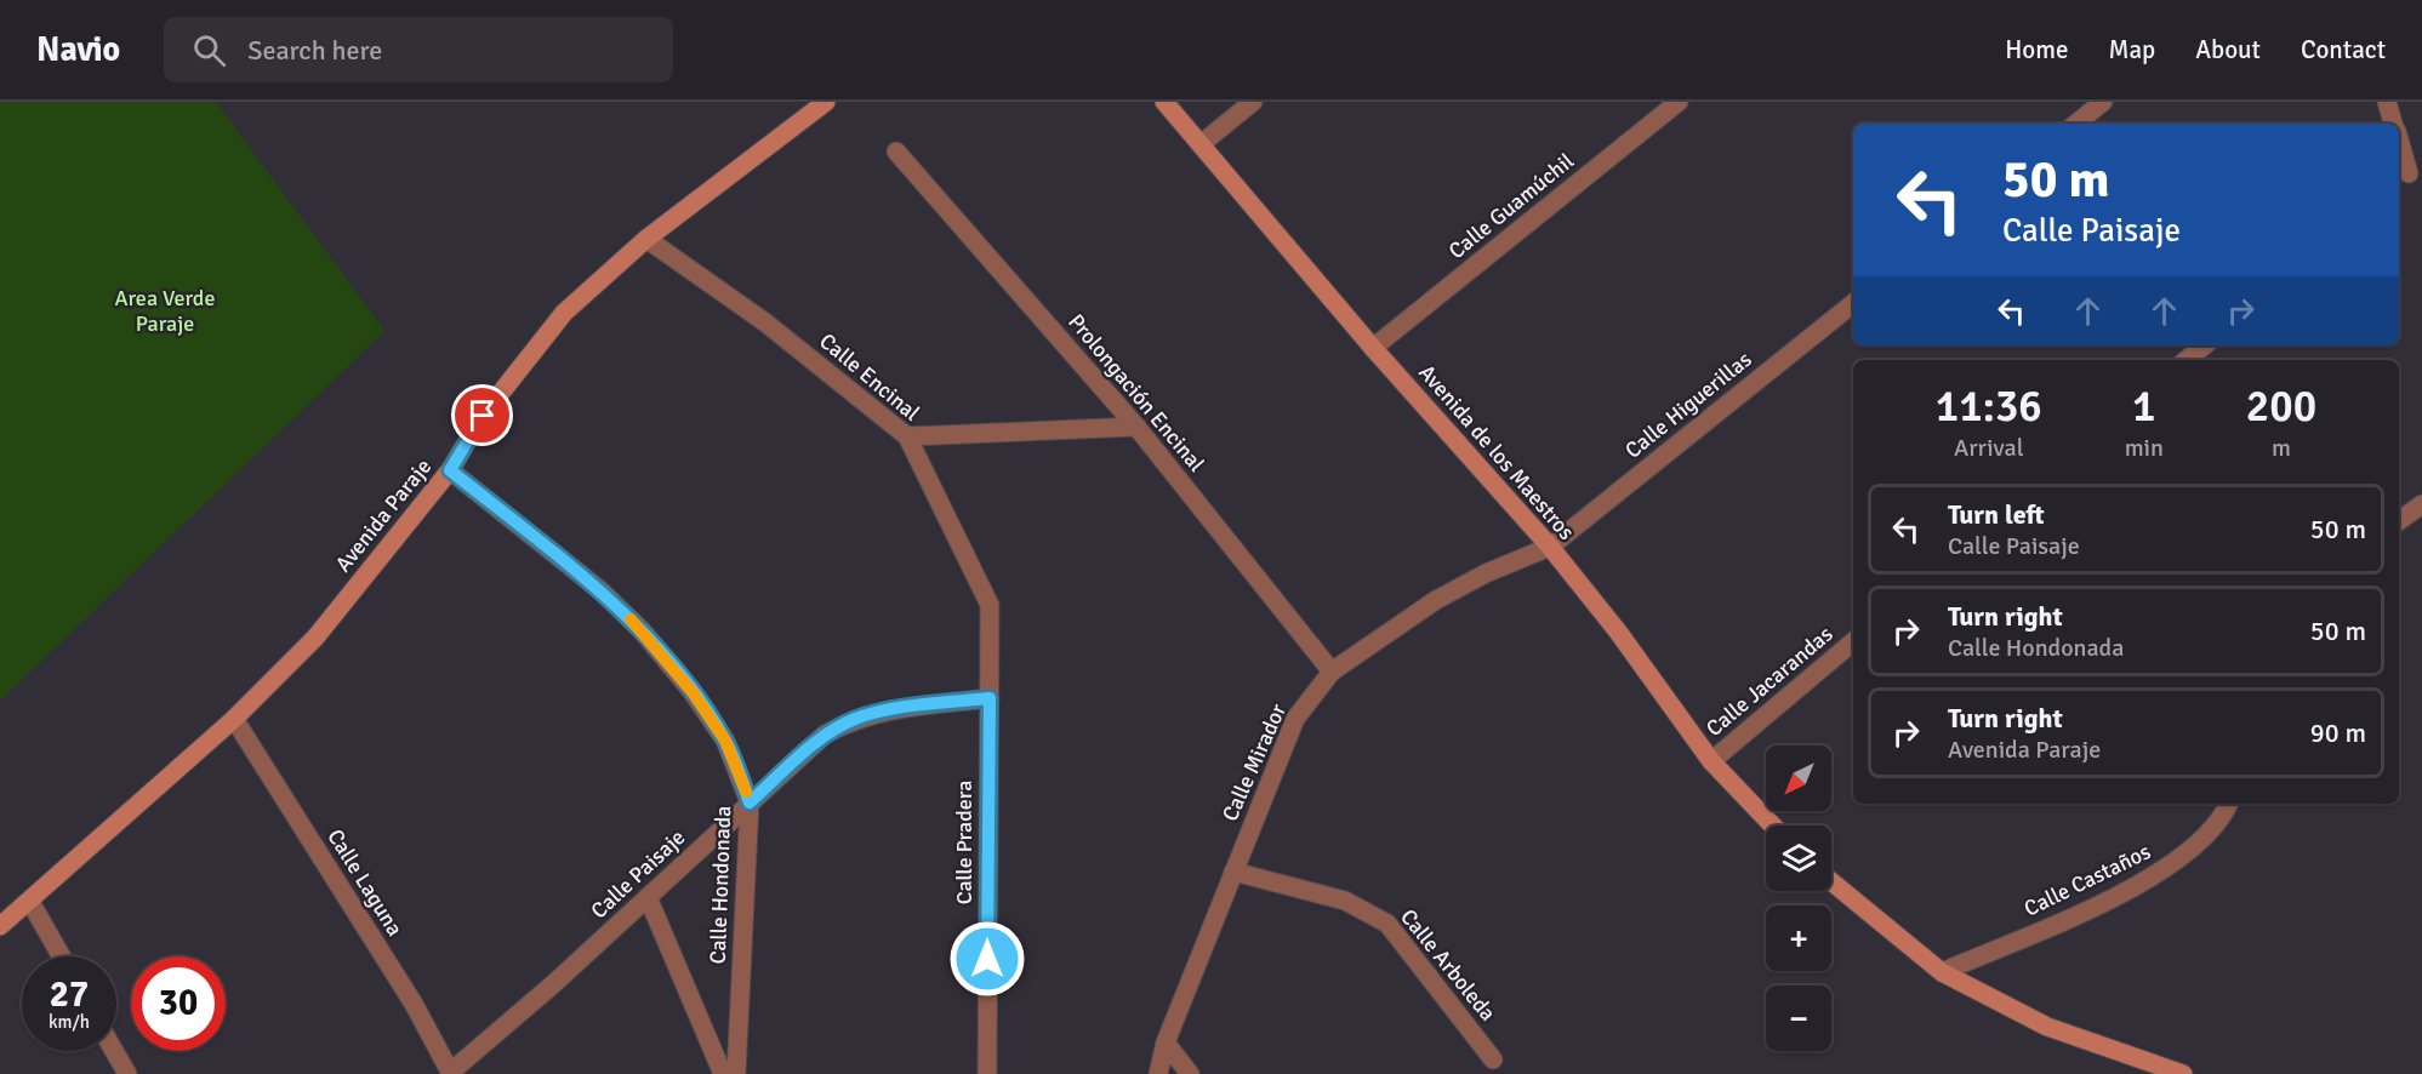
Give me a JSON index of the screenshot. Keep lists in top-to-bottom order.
{
  "streets": {
    "street": [
      "Calle Guamúchil",
      "Calle Encinal",
      "Prolongación Encinal",
      "Calle Higuerillas",
      "Avenida de los Maestros",
      "Avenida Paraje",
      "Calle Jacarandas",
      "Calle Mirador",
      "Calle Pradera",
      "Calle Paisaje",
      "Calle Castaños",
      "Calle Laguna",
      "Calle Hondonada",
      "Calle Arboleda"
    ]
  },
  "crossings": [
    ["Calle Guamúchil", "Avenida de los Maestros"],
    ["Calle Encinal", "Avenida Paraje"],
    ["Calle Encinal", "Calle Pradera"],
    ["Calle Encinal", "Calle Paisaje"],
    ["Prolongación Encinal", "Calle Mirador"],
    ["Calle Higuerillas", "Avenida de los Maestros"],
    ["Calle Higuerillas", "Calle Mirador"],
    ["Avenida de los Maestros", "Calle Jacarandas"],
    ["Avenida de los Maestros", "Calle Mirador"],
    ["Avenida Paraje", "Calle Laguna"],
    ["Avenida Paraje", "Calle Hondonada"],
    ["Calle Mirador", "Calle Arboleda"],
    ["Calle Pradera", "Calle Paisaje"],
    ["Calle Paisaje", "Calle Laguna"],
    ["Calle Paisaje", "Calle Hondonada"]
  ],
  "parks": ["Area Verde Paraje"],
  "north": "bottom left",
  "page": {
    "header": "Navio",
    "search": "Search here",
    "nav": [
      "Home",
      "Map",
      "About",
      "Contact"
    ],
    "turn": ["50 m", "Calle Paisaje"],
    "eta": [
      "11:36",
      "Arrival",
      "1",
      "min",
      "200",
      "m"
    ],
    "list": [
      {
        "name": "Turn left",
        "note": "Calle Paisaje",
        "value": "50 m"
      },
      {
        "name": "Turn right",
        "note": "Calle Hondonada",
        "value": "50 m"
      },
      {
        "name": "Turn right",
        "note": "Avenida Paraje",
        "value": "90 m"
      }
    ],
    "map_buttons": ["+", "−"],
    "speed": "27 km/h",
    "limit": "30"
  }
}
